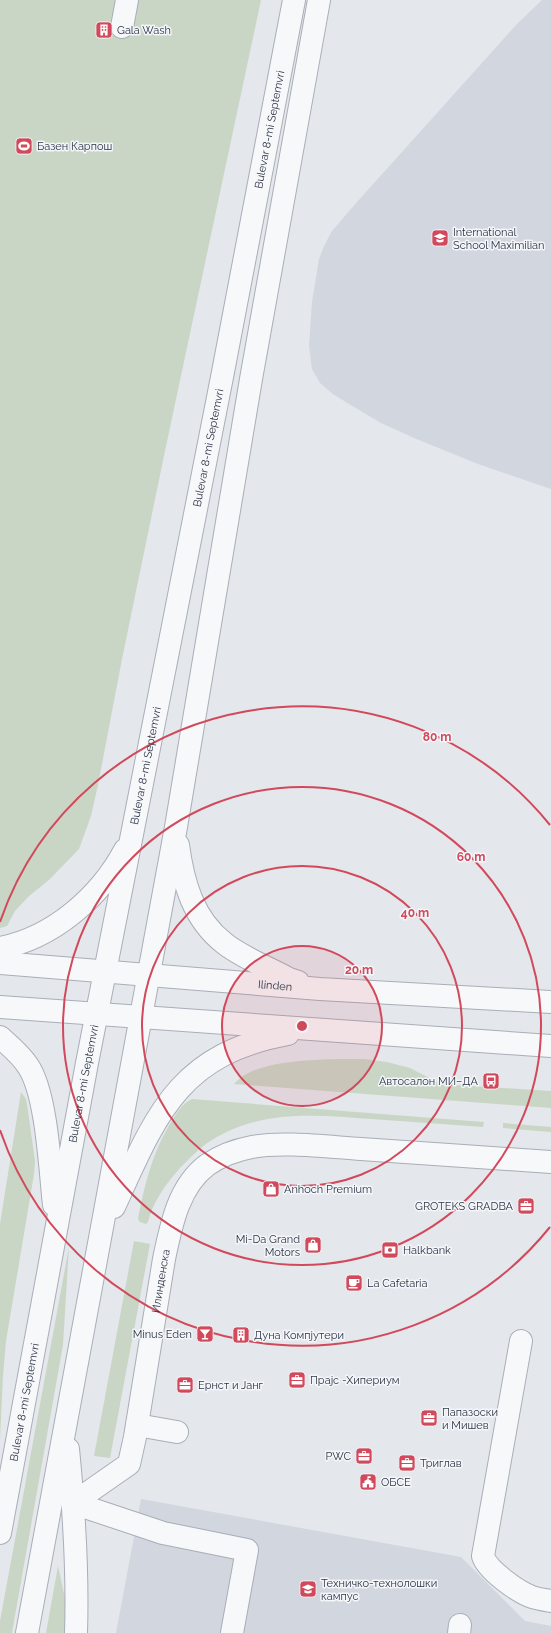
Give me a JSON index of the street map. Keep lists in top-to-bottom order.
{
  "streets": {
    "street": ["Bulevar 8-mi Septemvri", "Ilinden", "Илинденска"]
  },
  "crossings": [
    ["Bulevar 8-mi Septemvri", "Ilinden"]
  ],
  "places": {
    "building": ["Gala Wash", "Дуна Компјутери"],
    "sports": ["Базен Карпош"],
    "school or university": ["International School Maximilian", "Техничко-технолошки кампус"],
    "bus stop": ["Автосалон МИ–ДА"],
    "shop": ["Anhoch Premium", "Mi-Da Grand Motors"],
    "office": [
      "GROTEKS GRADBA",
      "Прајс -Хипериум",
      "Ернст и Јанг",
      "Папазоски и Мишев",
      "PWC",
      "Триглав"
    ],
    "bank": ["Halkbank"],
    "cafe": ["La Cafetaria"],
    "bar": ["Minus Eden"],
    "public building": ["ОБСЕ"]
  },
  "rings": [
    "80 m",
    "60 m",
    "40 m",
    "20 m"
  ]
}
